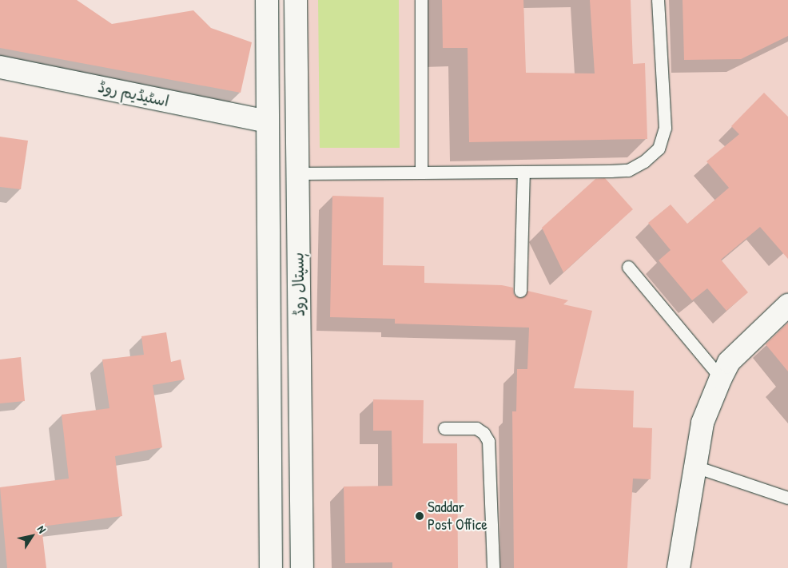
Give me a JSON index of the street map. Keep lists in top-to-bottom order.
{
  "streets": {
    "main road": ["اسٹیڈیم روڈ", "ہسپتال روڈ"]
  },
  "crossings": [
    ["اسٹیڈیم روڈ", "ہسپتال روڈ"]
  ],
  "places": ["Saddar Post Office"],
  "north": "top right"
}
